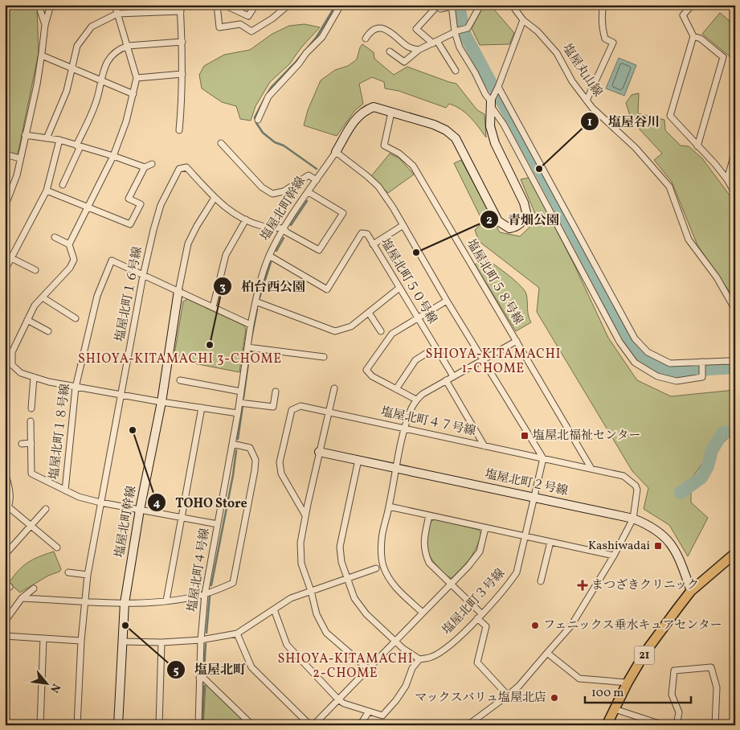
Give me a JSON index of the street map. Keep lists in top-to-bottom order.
{
  "streets": {
    "main road": ["21"],
    "street": [
      "塩屋丸山線",
      "塩屋北町幹線",
      "塩屋北町５０号線",
      "塩屋北町５８号線",
      "塩屋北町１６号線",
      "塩屋北町４７号線",
      "塩屋北町１８号線",
      "塩屋北町２号線",
      "塩屋北町４号線",
      "塩屋北町３号線"
    ]
  },
  "crossings": [
    ["塩屋丸山線", "塩屋北町幹線"],
    ["塩屋北町幹線", "塩屋北町５０号線"],
    ["塩屋北町幹線", "塩屋北町５８号線"],
    ["塩屋北町幹線", "塩屋北町１６号線"],
    ["塩屋北町幹線", "塩屋北町１８号線"],
    ["塩屋北町幹線", "塩屋北町４号線"],
    ["塩屋北町５８号線", "塩屋北町４７号線"],
    ["塩屋北町１６号線", "塩屋北町１８号線"],
    ["塩屋北町４７号線", "塩屋北町２号線"],
    ["塩屋北町４７号線", "塩屋北町３号線"],
    ["塩屋北町２号線", "塩屋北町３号線"],
    ["塩屋北町２号線", "21"]
  ],
  "districts": ["SHIOYA-KITAMACHI 1-CHOME", "SHIOYA-KITAMACHI 3-CHOME", "SHIOYA-KITAMACHI 2-CHOME"],
  "places": {
    "other": [
      "塩屋谷川",
      "青畑公園",
      "柏台西公園",
      "TOHO Store",
      "塩屋北町",
      "フェニックス垂水キュアセンター",
      "マックスバリュ塩屋北店"
    ],
    "transit": ["塩屋北福祉センター", "Kashiwadai"],
    "health": ["まつざきクリニック"]
  },
  "scale_bar": "100 m",
  "north": "bottom right"
}
